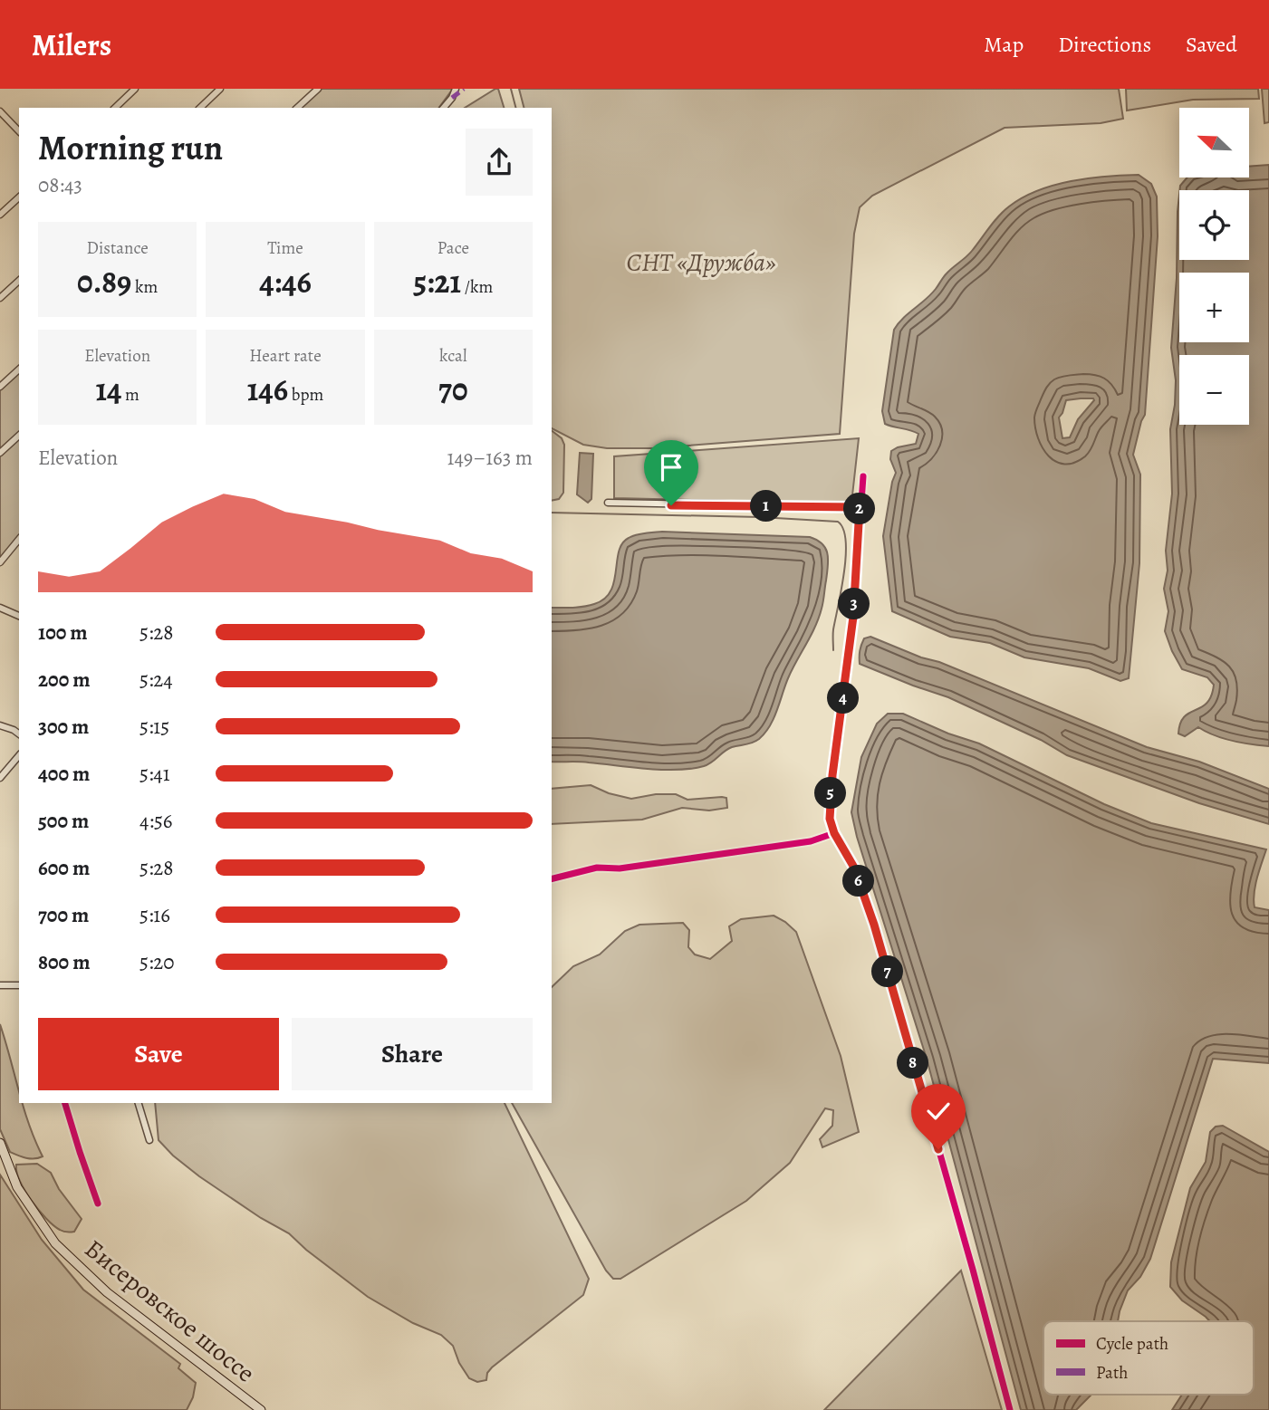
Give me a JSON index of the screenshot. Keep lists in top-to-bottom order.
{
  "streets": {
    "main road": ["Бисеровское шоссе"]
  },
  "parks": ["СНТ «Дружба»"],
  "legend": ["Cycle path", "Path"],
  "north": "top left",
  "page": {
    "header": "Milers",
    "nav": ["Map", "Directions", "Saved"],
    "map_buttons": ["+", "−"],
    "heading": ["Morning run", "08:43"],
    "stats": [
      ["Distance", "0.89 km"],
      ["Time", "4:46"],
      ["Pace", "5:21 /km"],
      ["Elevation", "14 m"],
      ["Heart rate", "146 bpm"],
      ["kcal", "70"]
    ],
    "chart": ["Elevation", "149–163 m"],
    "pins": [
      "1",
      "2",
      "3",
      "4",
      "5",
      "6",
      "7",
      "8"
    ],
    "list": [
      {
        "name": "100 m",
        "note": "5:28"
      },
      {
        "name": "200 m",
        "note": "5:24"
      },
      {
        "name": "300 m",
        "note": "5:15"
      },
      {
        "name": "400 m",
        "note": "5:41"
      },
      {
        "name": "500 m",
        "note": "4:56"
      },
      {
        "name": "600 m",
        "note": "5:28"
      },
      {
        "name": "700 m",
        "note": "5:16"
      },
      {
        "name": "800 m",
        "note": "5:20"
      }
    ],
    "buttons": ["Save", "Share"]
  }
}
